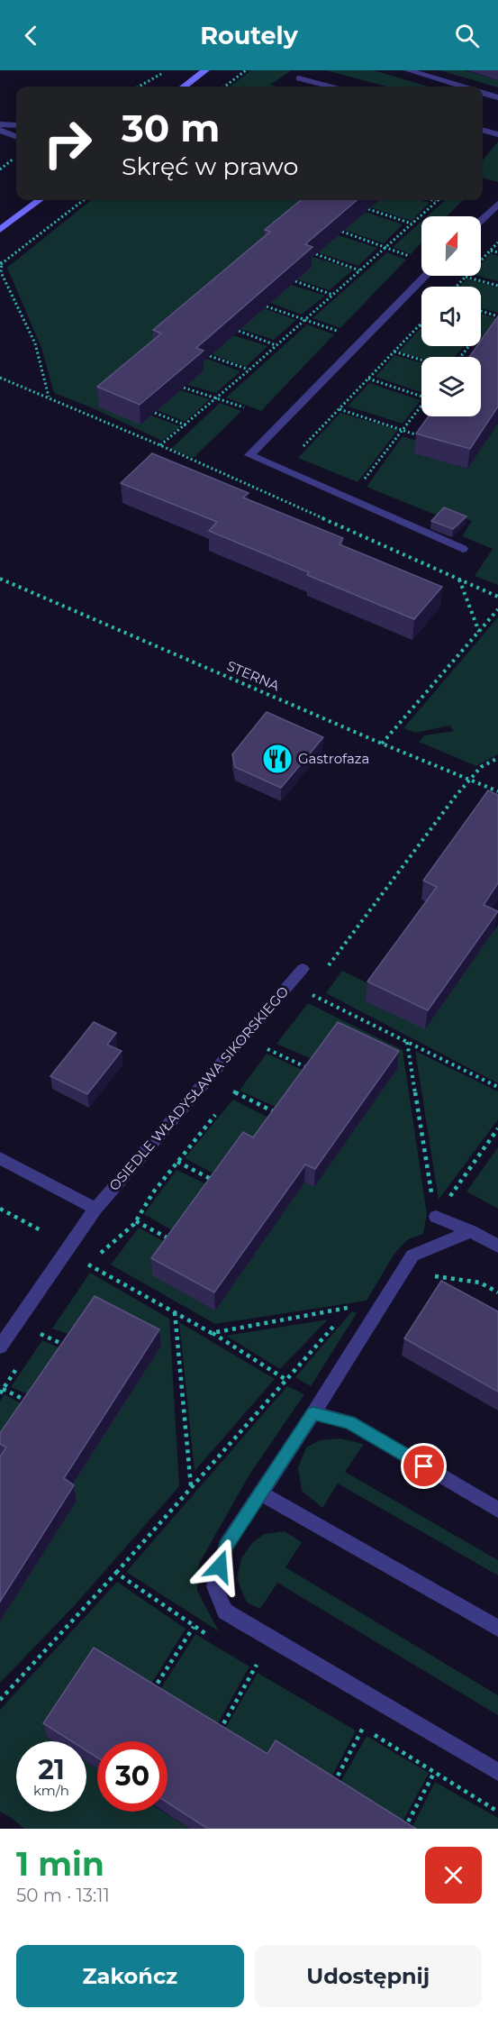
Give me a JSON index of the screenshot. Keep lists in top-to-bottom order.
{
  "streets": {
    "street": ["OSIEDLE WŁADYSŁAWA SIKORSKIEGO"],
    "path": ["STERNA"]
  },
  "places": {
    "restaurant": ["Gastrofaza"]
  },
  "north": "top",
  "page": {
    "header": "Routely",
    "turn": ["30 m", "Skręć w prawo"],
    "speed": "21 km/h",
    "limit": "30",
    "heading": ["1 min", "50 m · 13:11"],
    "buttons": ["Zakończ", "Udostępnij"]
  }
}
